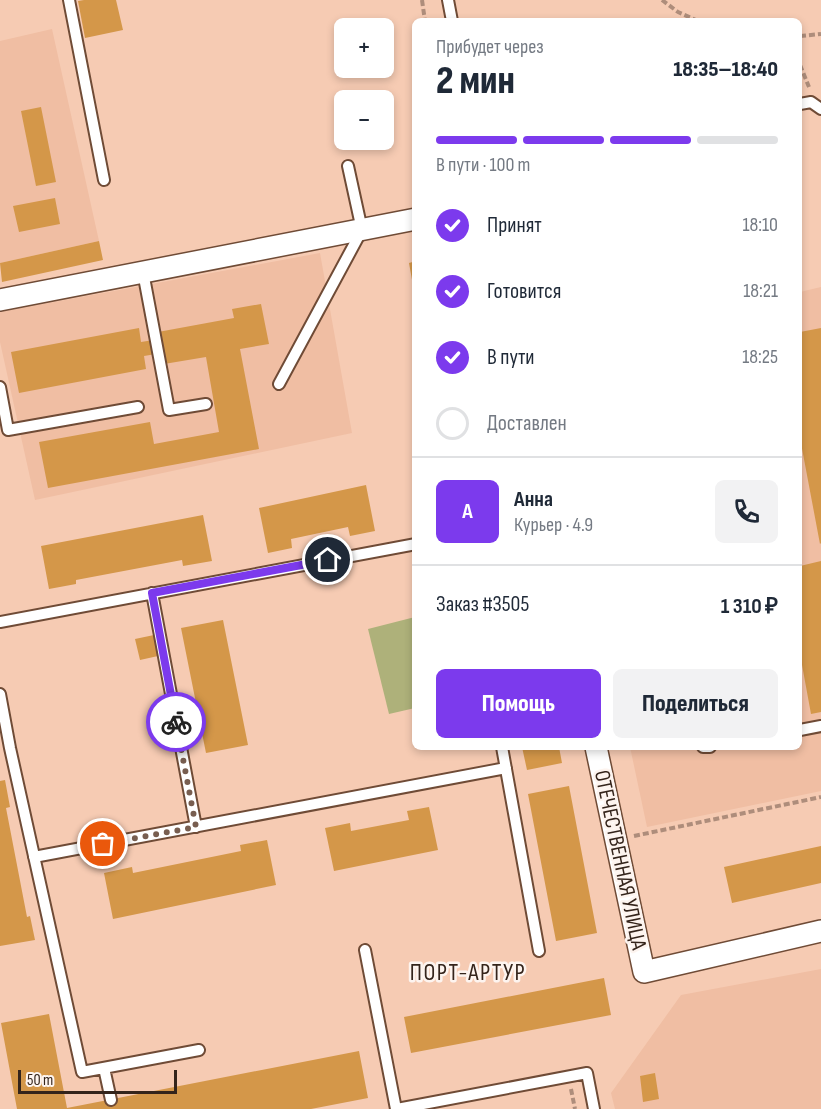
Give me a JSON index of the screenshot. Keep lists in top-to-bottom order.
{
  "streets": {
    "street": ["ОТЕЧЕСТВЕННАЯ УЛИЦА"]
  },
  "districts": ["ПОРТ-АРТУР"],
  "scale_bar": "50 m",
  "page": {
    "map_buttons": ["+", "−"],
    "heading": ["2 мин", "Прибудет через", "18:35–18:40"],
    "panel": [
      "Анна",
      "Курьер · 4.9",
      "Заказ #3505",
      "1 310 ₽"
    ],
    "bar": "В пути · 100 m",
    "list": [
      ["Принят", "18:10"],
      ["Готовится", "18:21"],
      ["В пути", "18:25"],
      "Доставлен"
    ],
    "round": "А",
    "buttons": ["Помощь", "Поделиться"],
    "scale": "50 m"
  }
}
